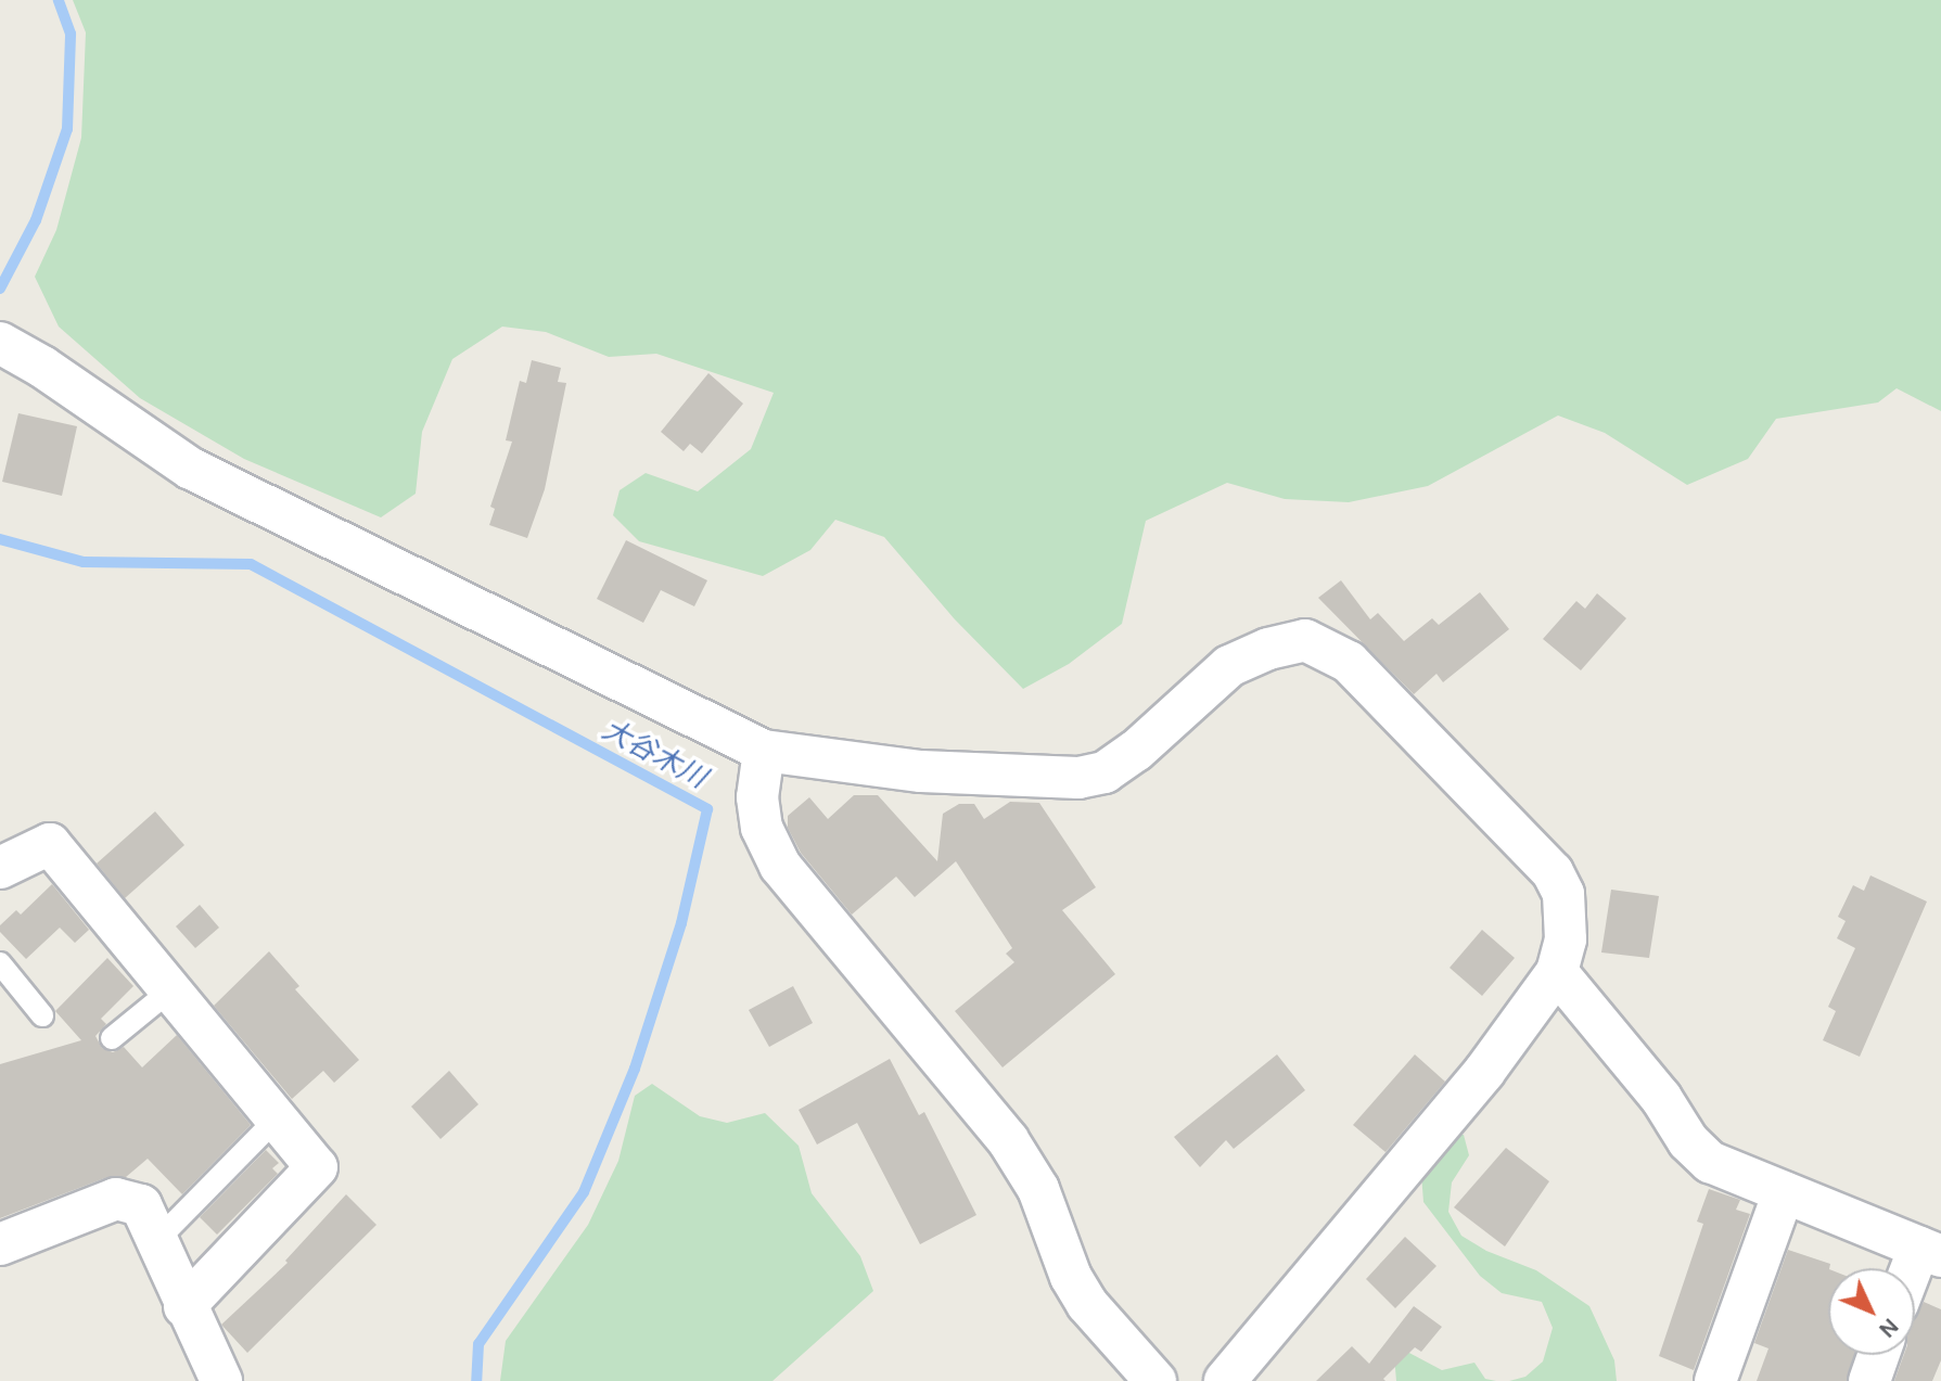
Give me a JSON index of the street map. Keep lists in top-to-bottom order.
{
  "water": ["大谷木川"],
  "north": "bottom right"
}
